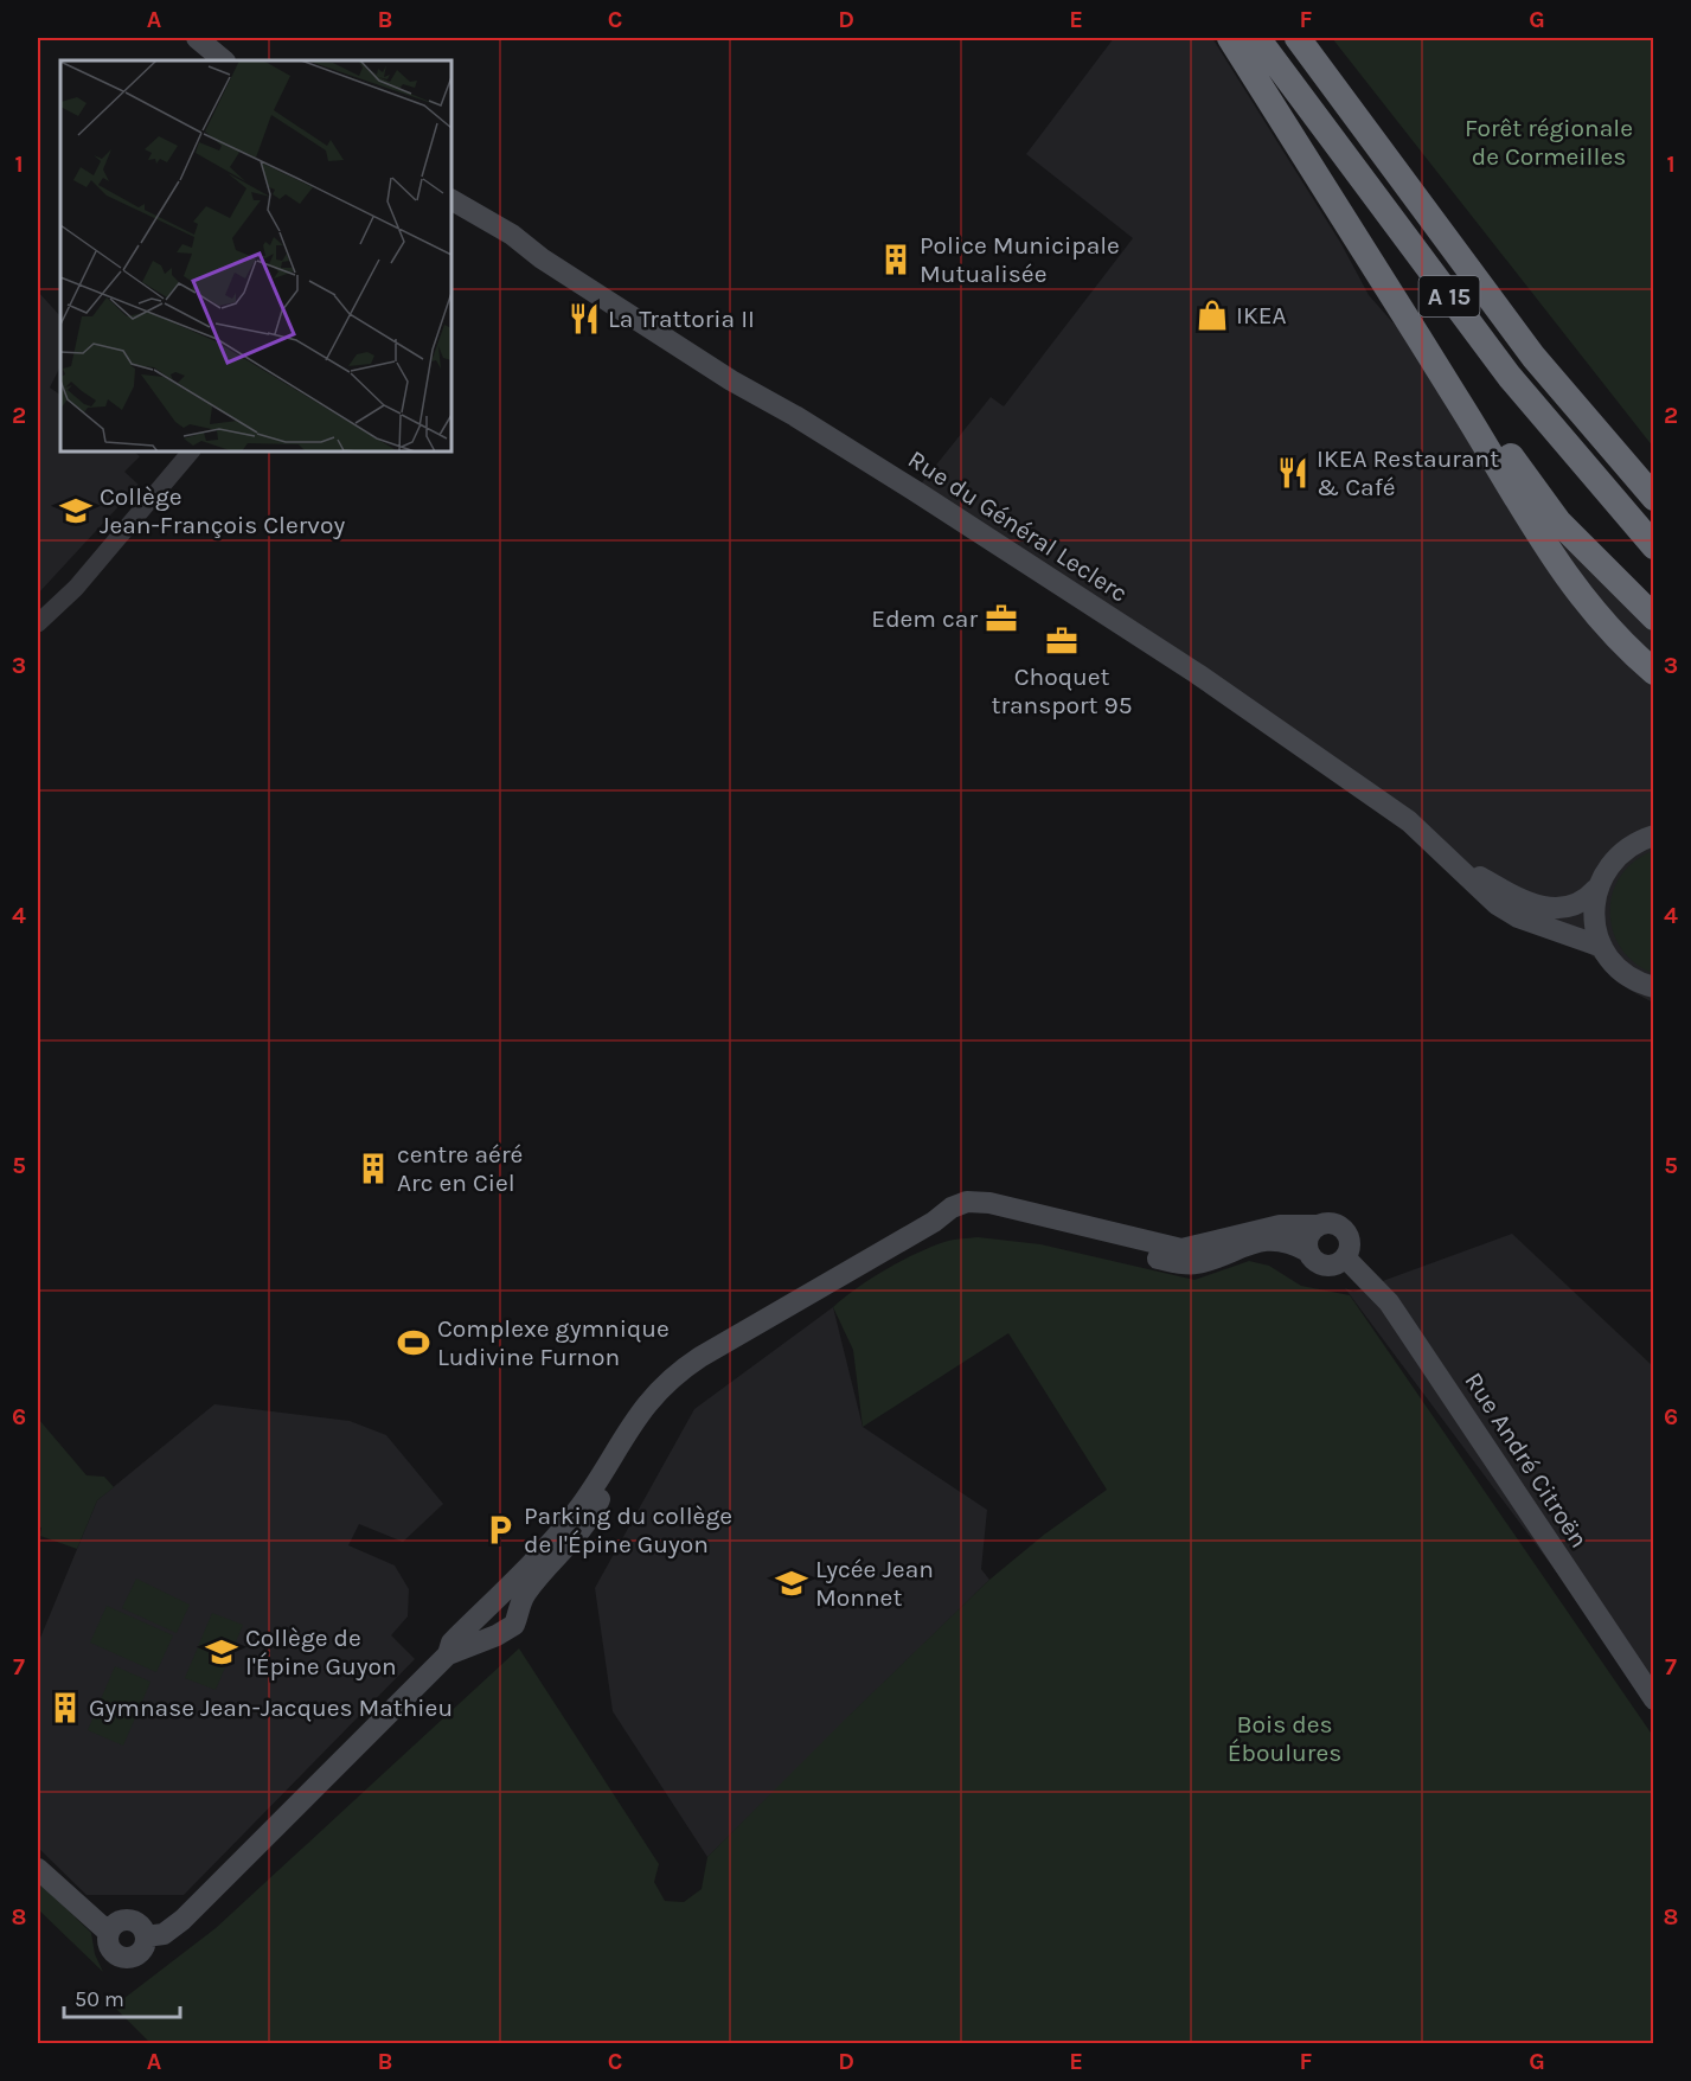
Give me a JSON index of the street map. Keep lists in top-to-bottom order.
{
  "streets": {
    "highway": ["A 15"],
    "main road": ["Rue du Général Leclerc", "Rue André Citroën"]
  },
  "parks": ["Forêt régionale de Cormeilles", "Bois des Éboulures"],
  "places": {
    "building": ["Police Municipale Mutualisée", "centre aéré Arc en Ciel", "Gymnase Jean-Jacques Mathieu"],
    "shop": ["IKEA"],
    "restaurant": ["La Trattoria II", "IKEA Restaurant & Café"],
    "school or university": ["Collège Jean-François Clervoy", "Lycée Jean Monnet", "Collège de l'Épine Guyon"],
    "office": ["Edem car", "Choquet transport 95"],
    "sports": ["Complexe gymnique Ludivine Furnon"],
    "parking": ["Parking du collège de l'Épine Guyon"]
  },
  "scale_bar": "50 m",
  "grid": {
    "columns": [
      "A",
      "B",
      "C",
      "D",
      "E",
      "F",
      "G"
    ],
    "rows": [
      "1",
      "2",
      "3",
      "4",
      "5",
      "6",
      "7",
      "8"
    ]
  }
}
